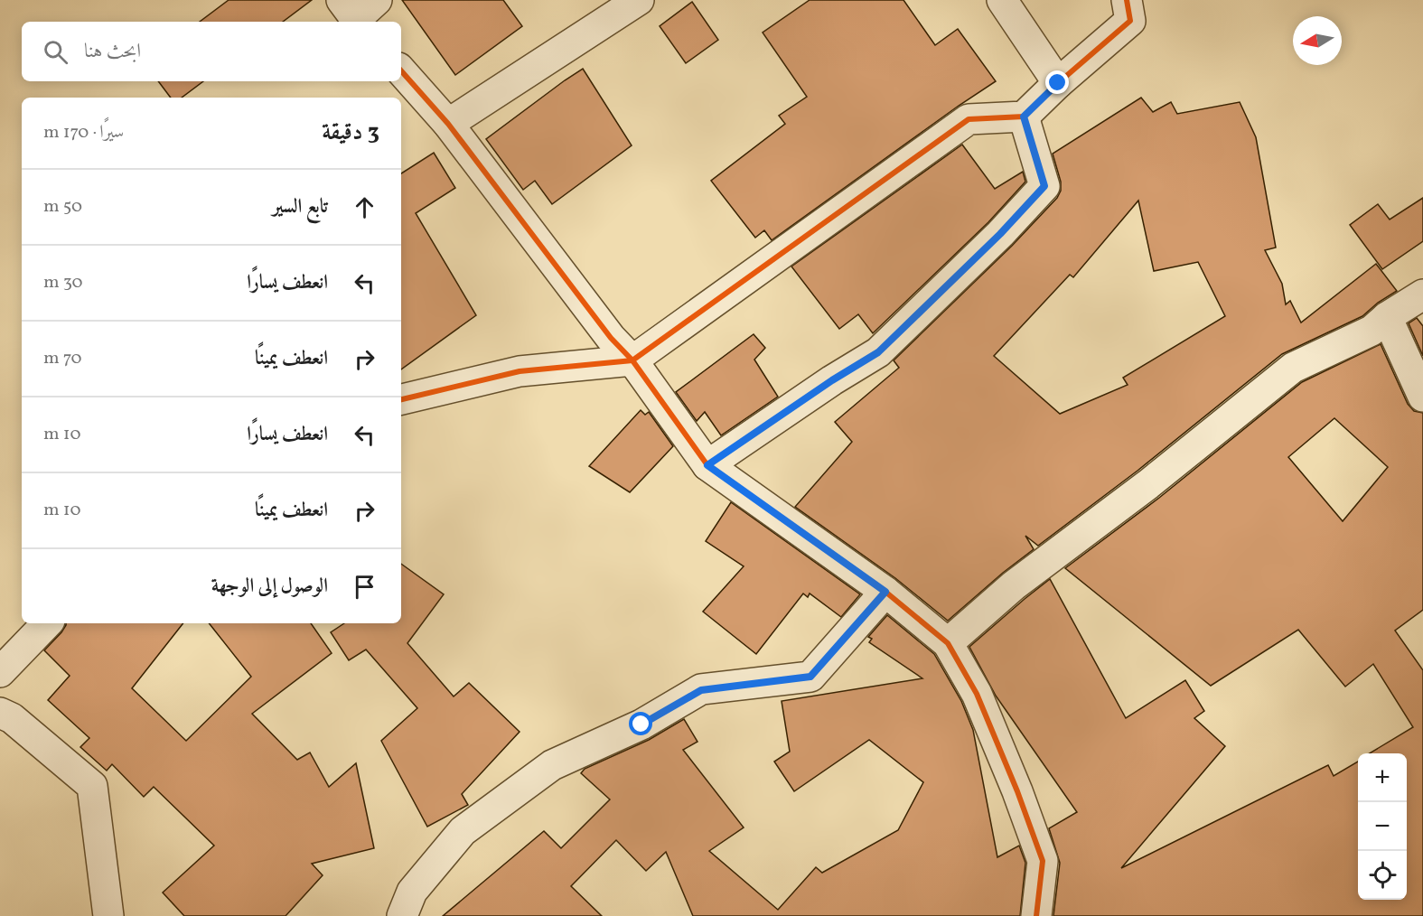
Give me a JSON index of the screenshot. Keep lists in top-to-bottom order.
{
  "north": "left",
  "page": {
    "search": "ابحث هنا",
    "heading": ["3 دقيقة", "سيرًا · 170 m"],
    "list": [
      ["تابع السير", "50 m"],
      ["انعطف يسارًا", "30 m"],
      ["انعطف يمينًا", "70 m"],
      ["انعطف يسارًا", "10 m"],
      ["انعطف يمينًا", "10 m"],
      "الوصول إلى الوجهة"
    ],
    "map_buttons": ["+", "−"]
  }
}
